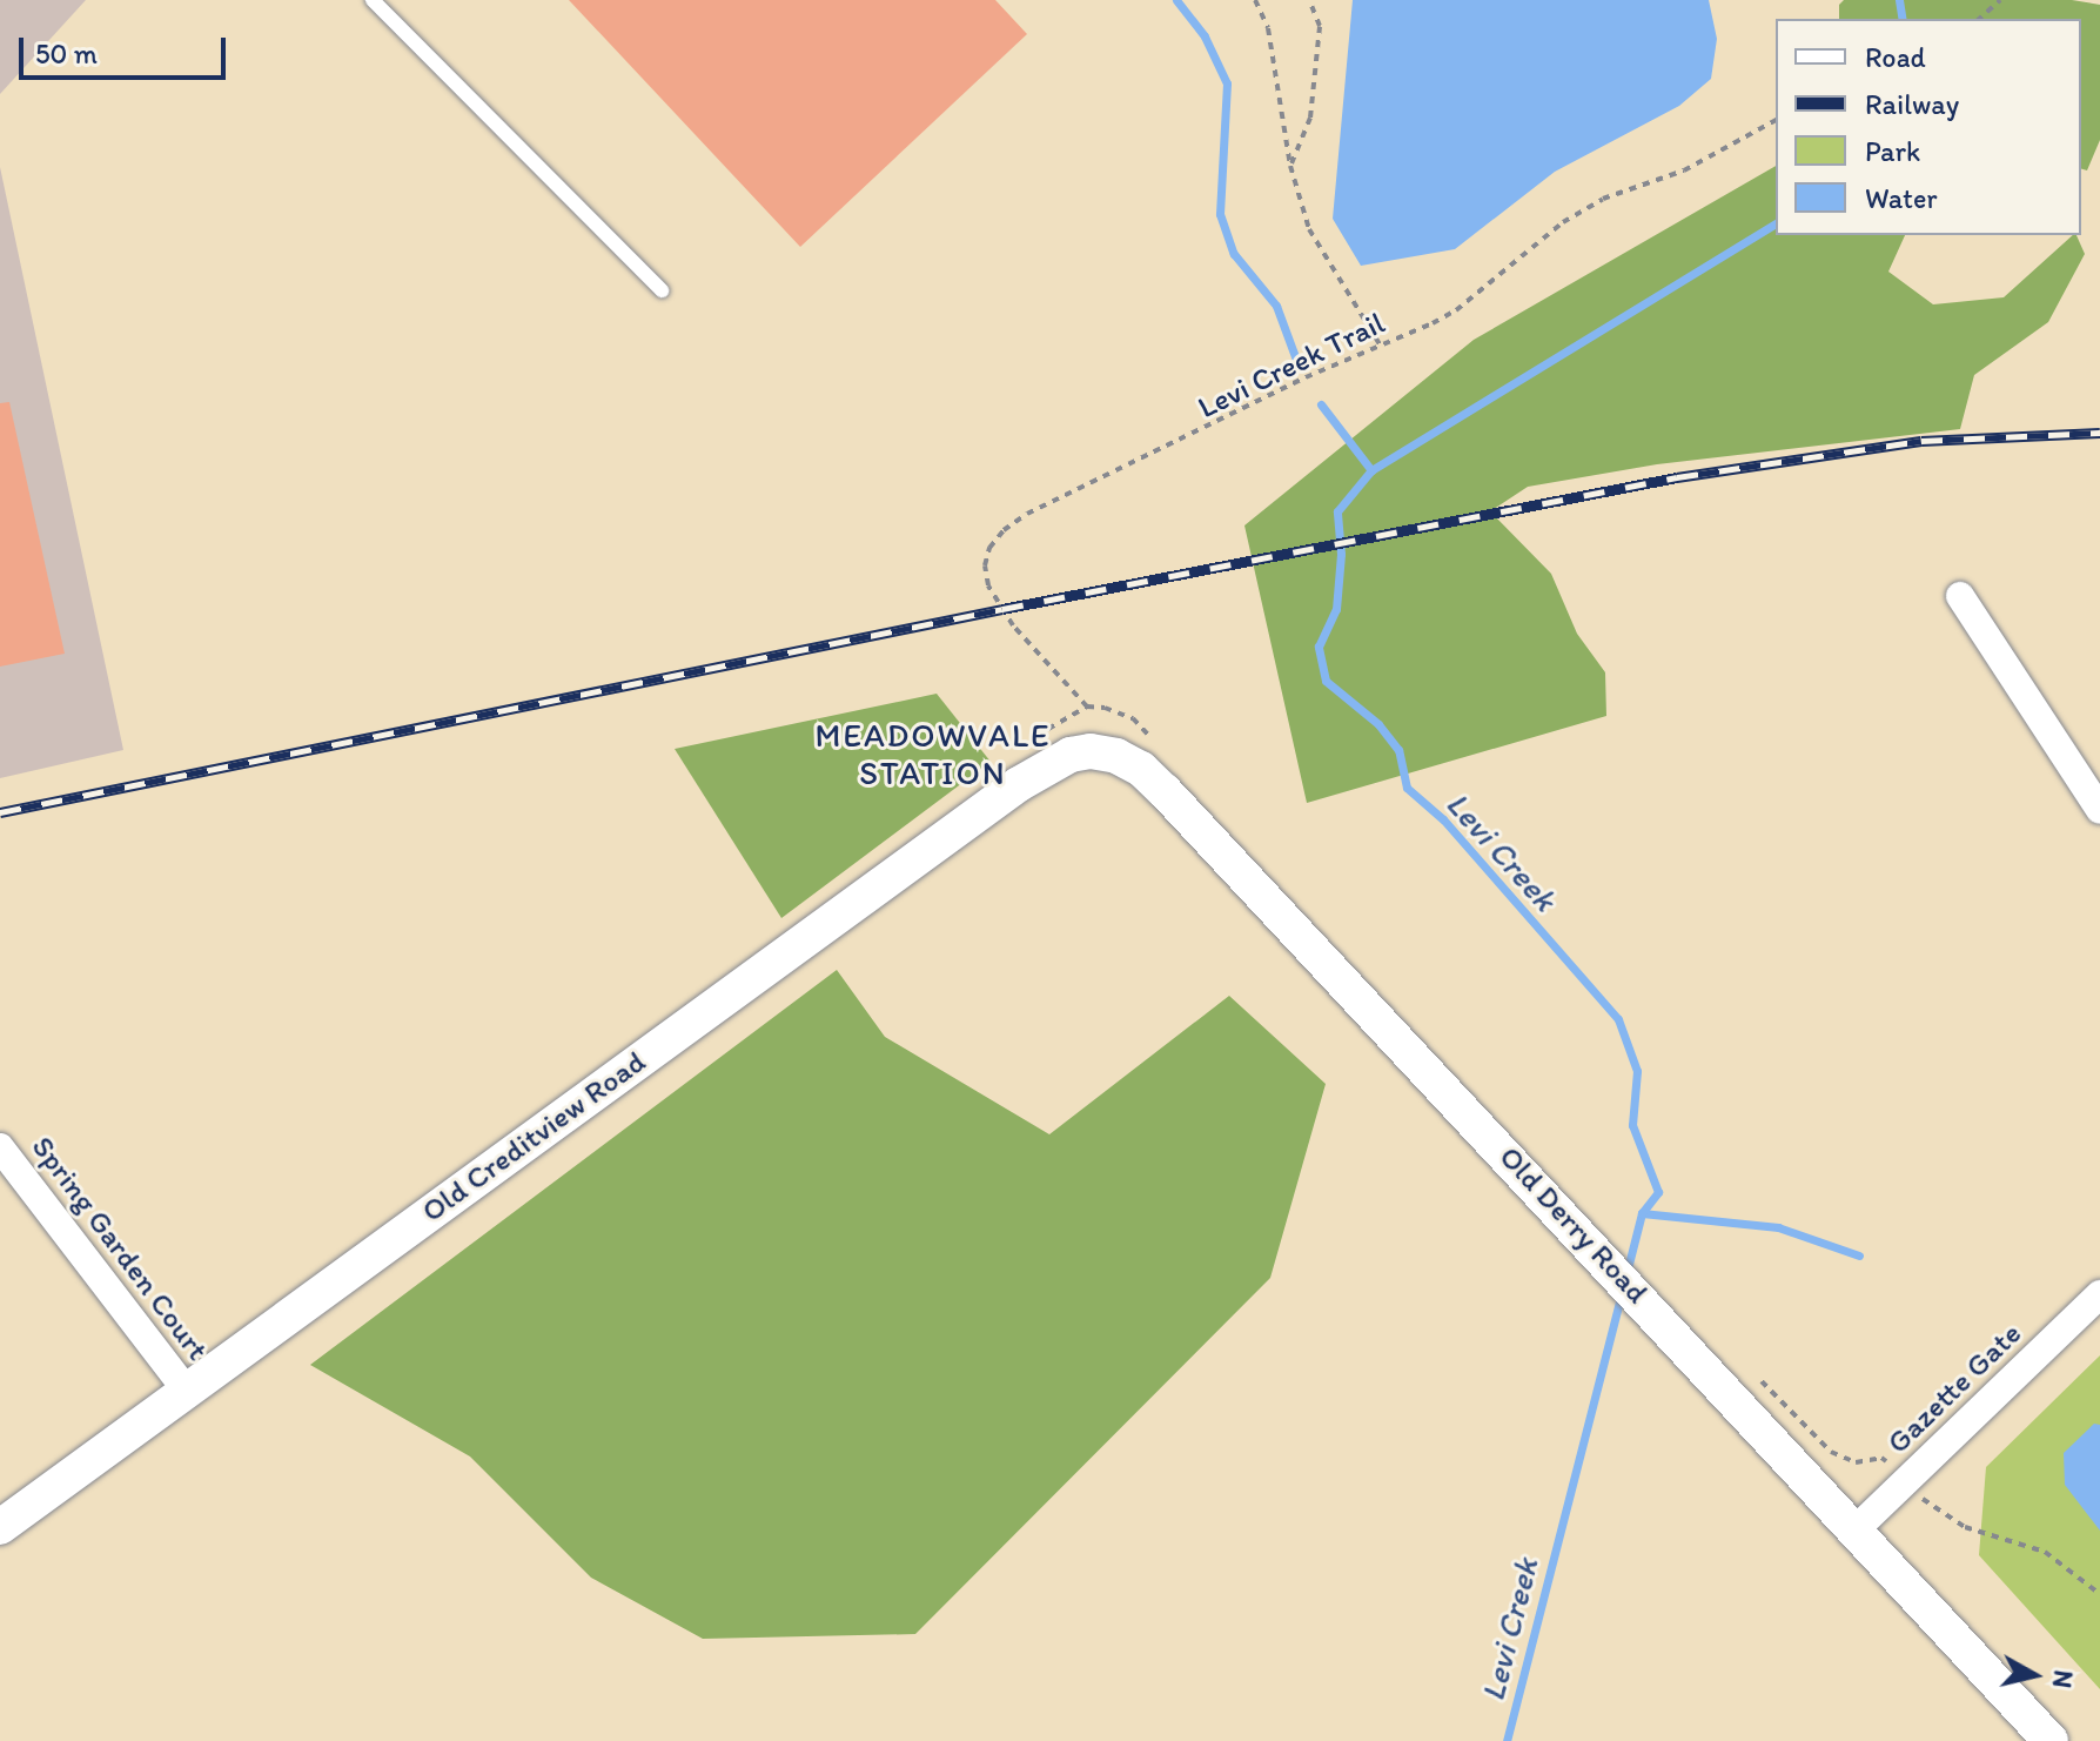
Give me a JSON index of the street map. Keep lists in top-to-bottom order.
{
  "streets": {
    "street": [
      "Old Creditview Road",
      "Old Derry Road",
      "Spring Garden Court",
      "Gazette Gate"
    ],
    "path": ["Levi Creek Trail"]
  },
  "crossings": [
    ["Old Creditview Road", "Old Derry Road"],
    ["Old Creditview Road", "Spring Garden Court"],
    ["Old Derry Road", "Gazette Gate"]
  ],
  "districts": ["MEADOWVALE STATION"],
  "water": ["Levi Creek"],
  "legend": [
    "Road",
    "Railway",
    "Park",
    "Water"
  ],
  "scale_bar": "50 m",
  "north": "right"
}
